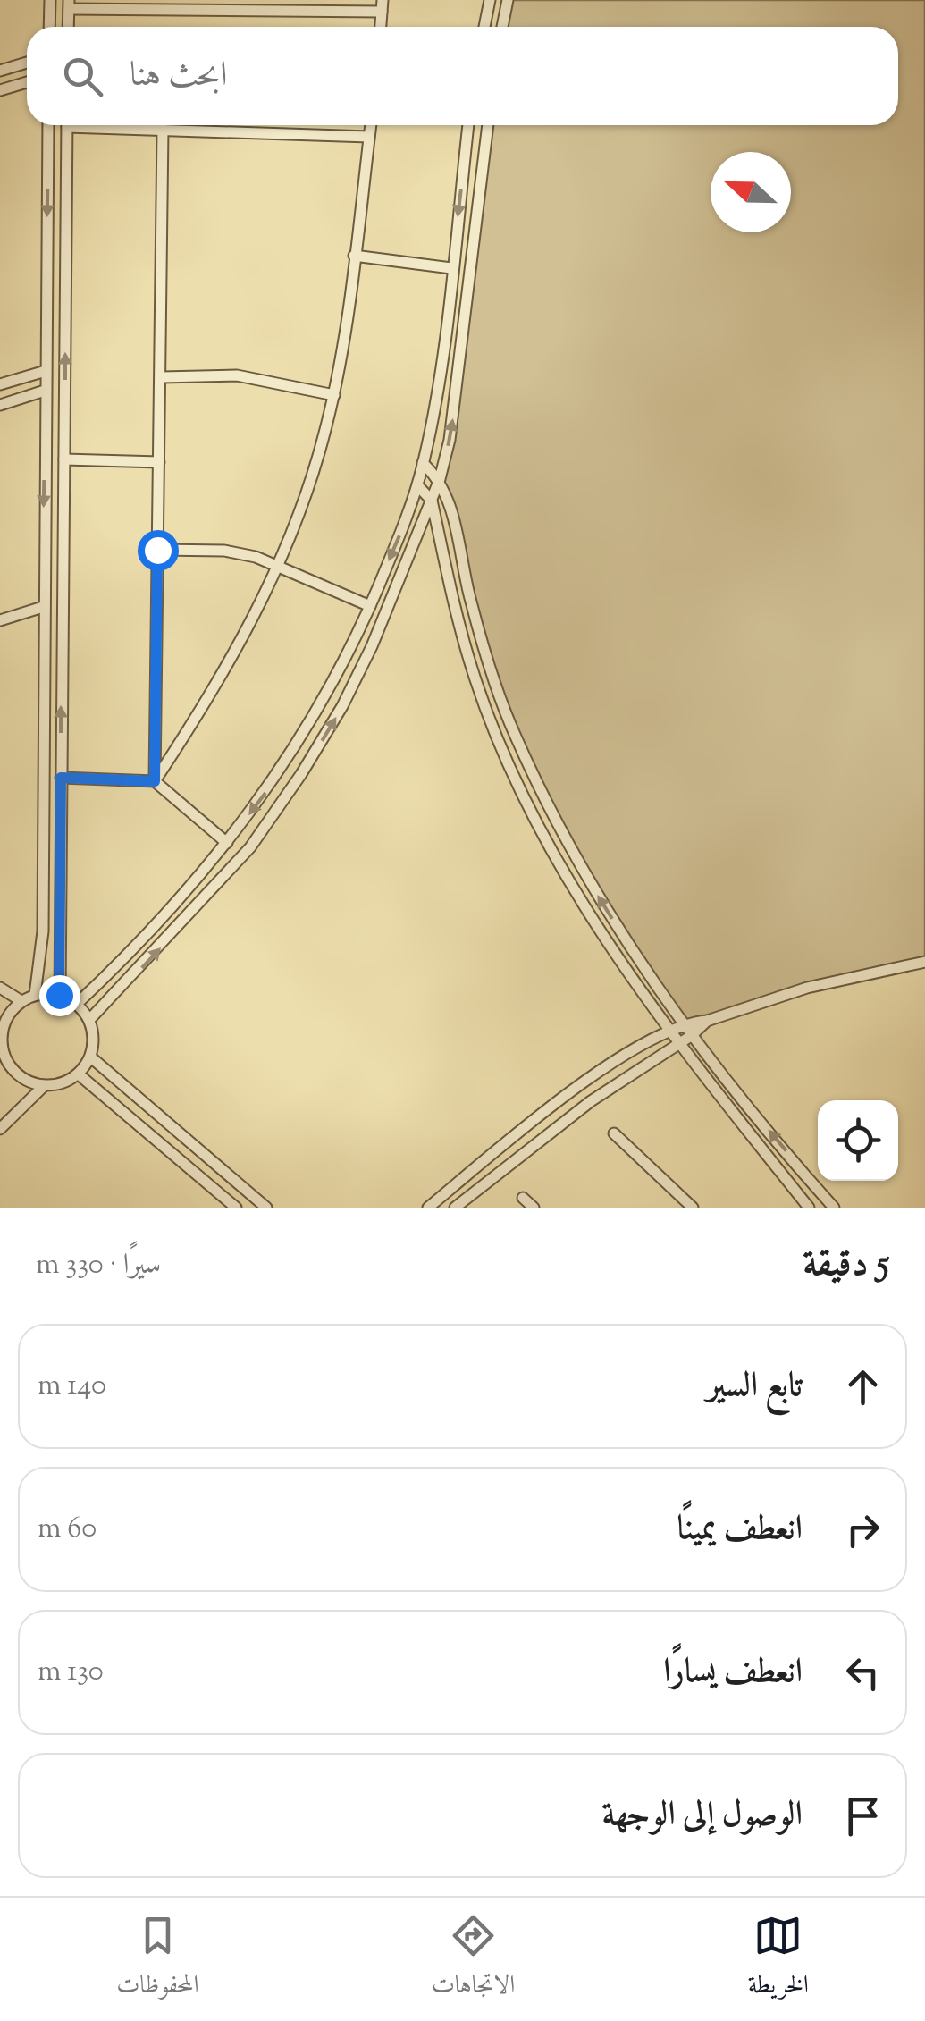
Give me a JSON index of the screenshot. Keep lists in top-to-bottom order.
{
  "north": "left",
  "page": {
    "search": "ابحث هنا",
    "heading": ["5 دقيقة", "سيرًا · 330 m"],
    "list": [
      ["تابع السير", "140 m"],
      ["انعطف يمينًا", "60 m"],
      ["انعطف يسارًا", "130 m"],
      "الوصول إلى الوجهة"
    ],
    "nav": ["الخريطة", "الاتجاهات", "المحفوظات"]
  }
}
